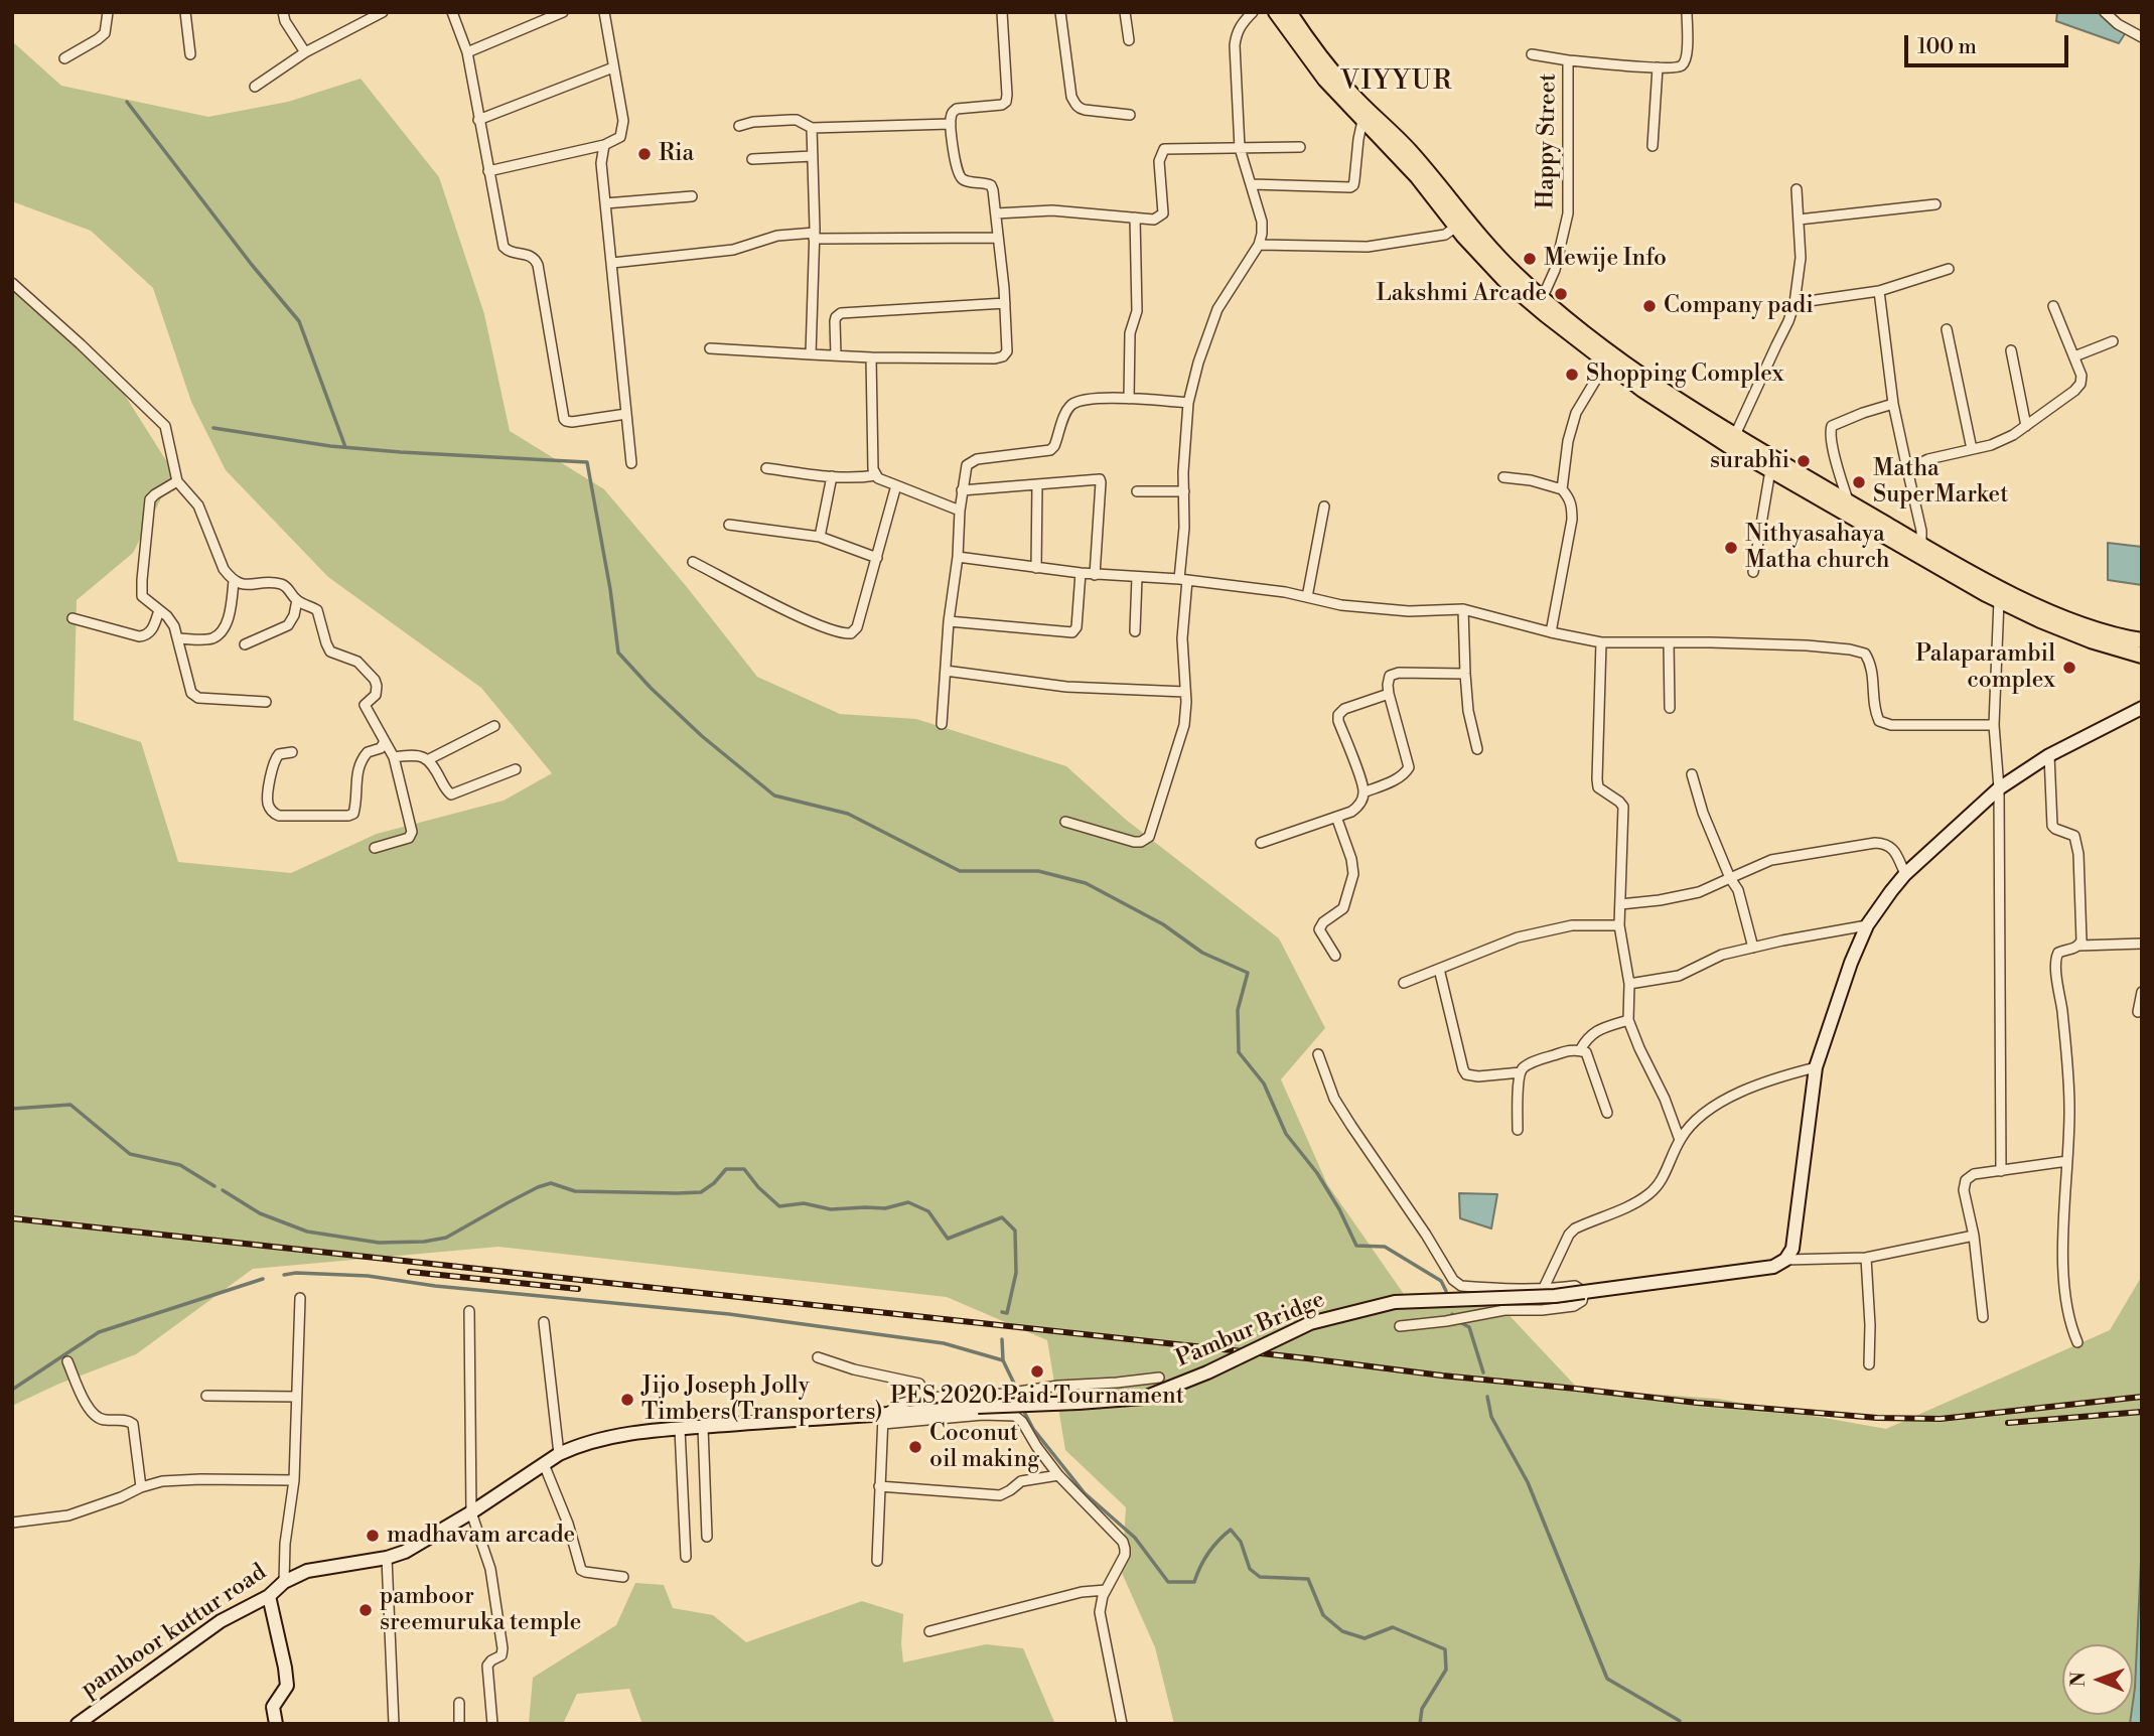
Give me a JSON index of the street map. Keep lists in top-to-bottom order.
{
  "streets": {
    "main road": ["Pambur Bridge", "pamboor kuttur road"],
    "street": ["Happy Street"]
  },
  "crossings": [
    ["Pambur Bridge", "pamboor kuttur road"]
  ],
  "districts": ["VIYYUR"],
  "places": [
    "Ria",
    "Mewije Info",
    "Lakshmi Arcade",
    "Company padi",
    "Shopping Complex",
    "surabhi",
    "Matha SuperMarket",
    "Nithyasahaya Matha church",
    "Palaparambil complex",
    "PES 2020 Paid Tournament",
    "Jijo Joseph Jolly Timbers(Transporters)",
    "Coconut oil making",
    "madhavam arcade",
    "pamboor sreemuruka temple"
  ],
  "scale_bar": "100 m",
  "north": "left"
}
